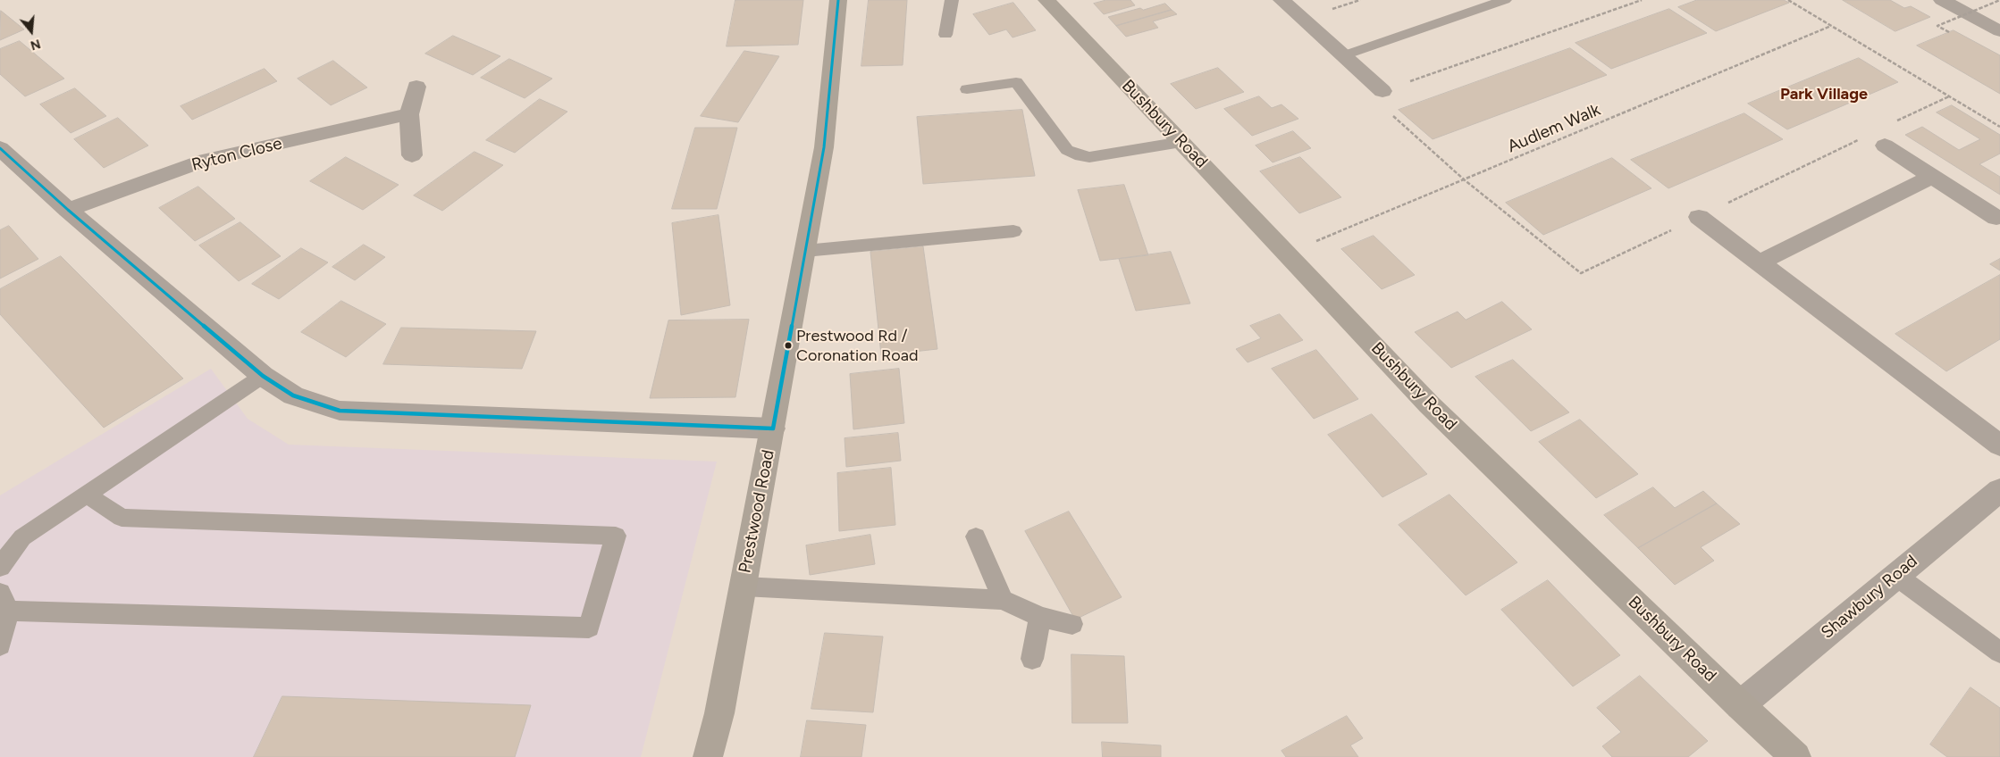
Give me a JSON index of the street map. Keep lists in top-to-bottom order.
{
  "streets": {
    "street": [
      "Bushbury Road",
      "Ryton Close",
      "Prestwood Road",
      "Shawbury Road"
    ],
    "path": ["Audlem Walk"]
  },
  "crossings": [
    ["Bushbury Road", "Audlem Walk"],
    ["Bushbury Road", "Shawbury Road"]
  ],
  "districts": ["Park Village"],
  "places": ["Prestwood Rd / Coronation Road"],
  "north": "bottom"
}
